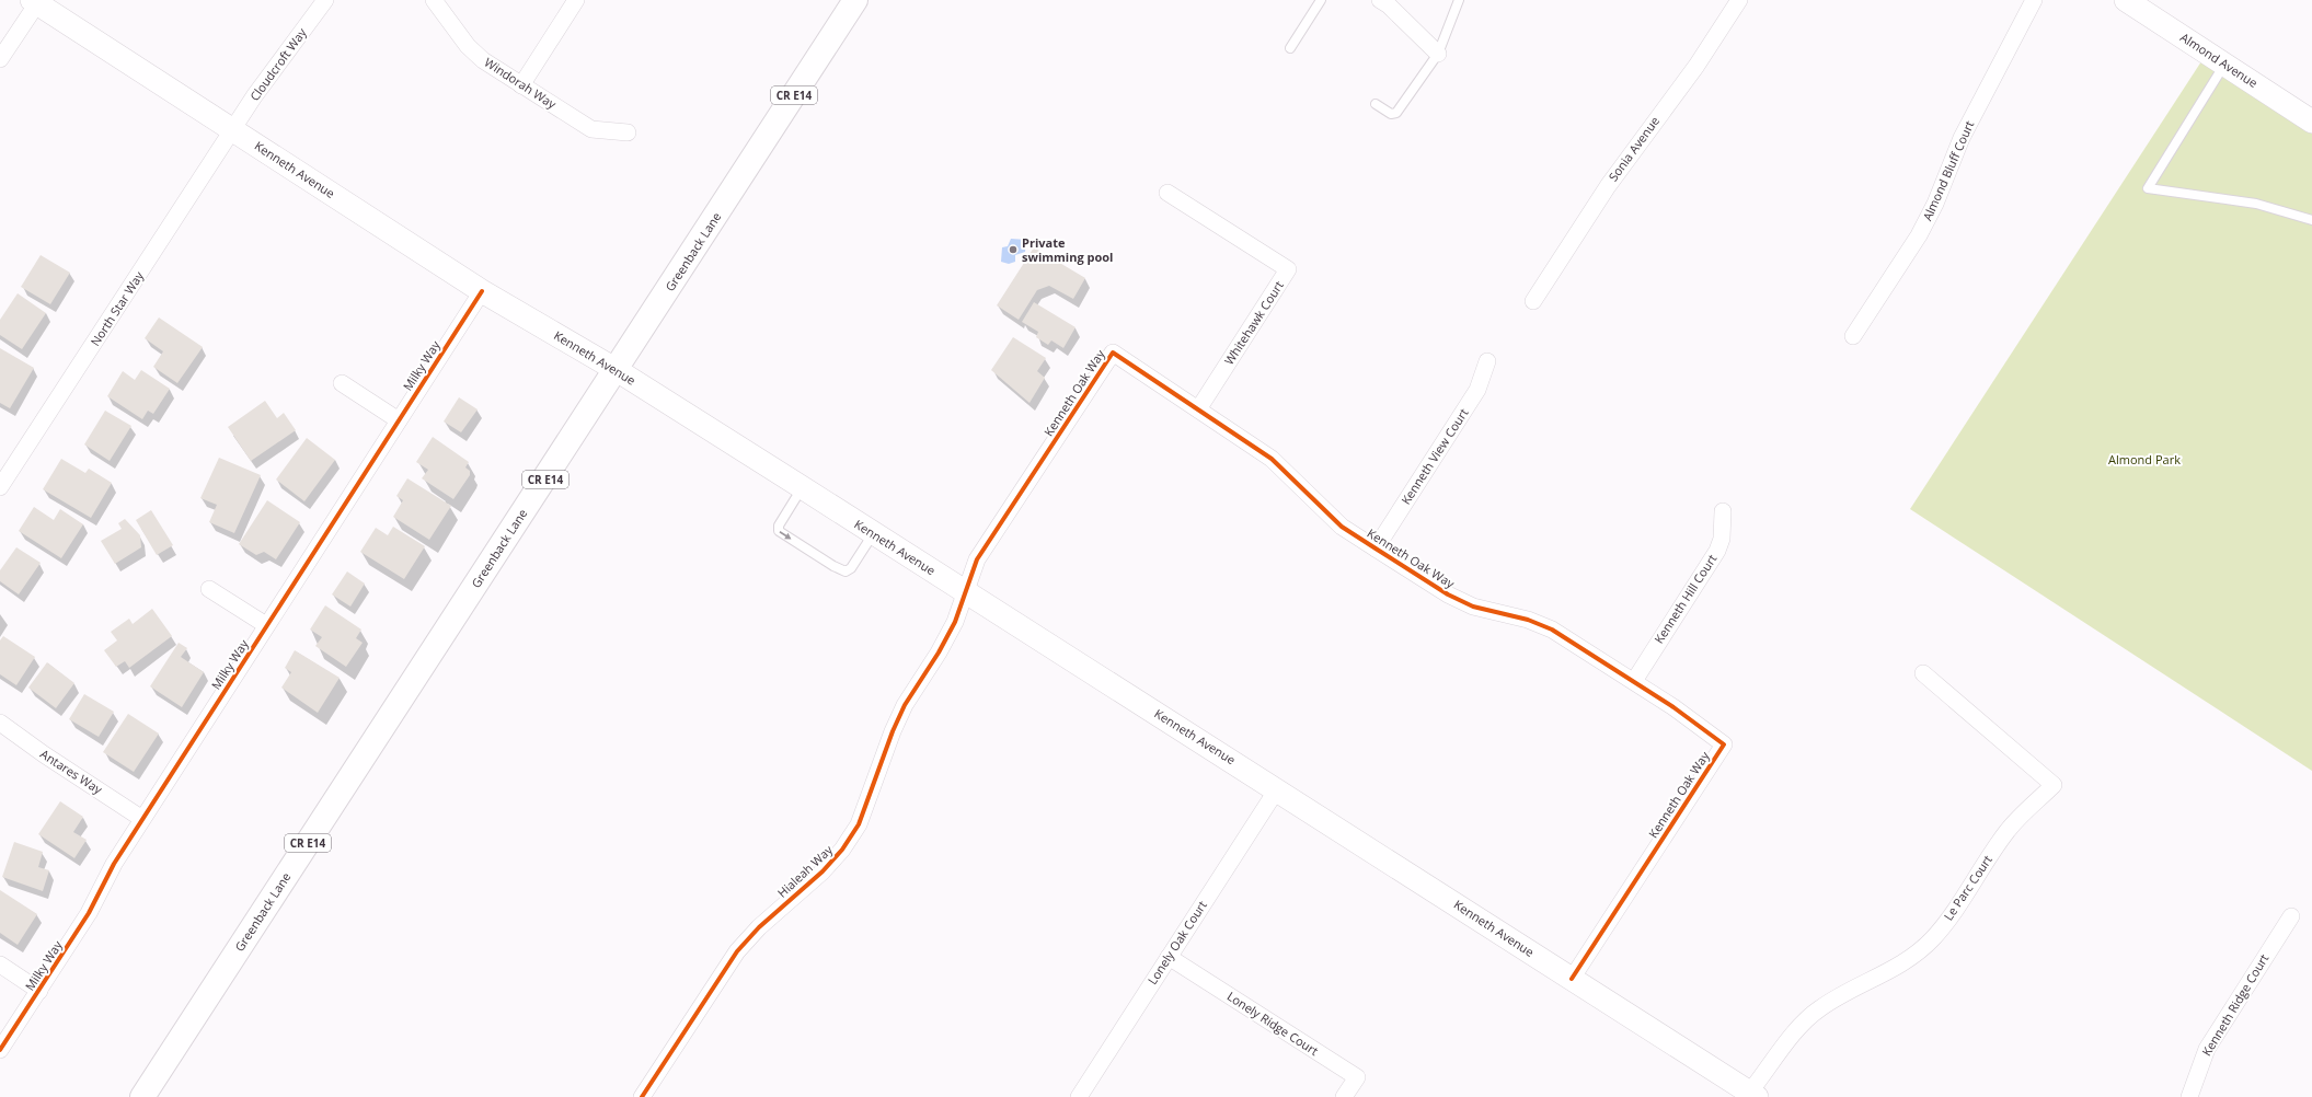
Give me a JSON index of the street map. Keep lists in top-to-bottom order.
{
  "streets": {
    "main road": [
      "Almond Avenue",
      "CR E14",
      "Kenneth Avenue",
      "Greenback Lane"
    ],
    "street": [
      "Cloudcroft Way",
      "Windorah Way",
      "Sonia Avenue",
      "Almond Bluff Court",
      "North Star Way",
      "Whitehawk Court",
      "Milky Way",
      "Kenneth Oak Way",
      "Kenneth View Court",
      "Kenneth Hill Court",
      "Antares Way",
      "Hialeah Way",
      "Le Parc Court",
      "Lonely Oak Court",
      "Kenneth Ridge Court",
      "Lonely Ridge Court"
    ]
  },
  "crossings": [
    ["Cloudcroft Way", "Kenneth Avenue"],
    ["Cloudcroft Way", "North Star Way"],
    ["Kenneth Avenue", "Greenback Lane"],
    ["Kenneth Avenue", "North Star Way"],
    ["Kenneth Avenue", "Milky Way"],
    ["Kenneth Avenue", "Kenneth Oak Way"],
    ["Kenneth Avenue", "Hialeah Way"],
    ["Kenneth Avenue", "Le Parc Court"],
    ["Kenneth Avenue", "Lonely Oak Court"],
    ["Whitehawk Court", "Kenneth Oak Way"],
    ["Milky Way", "Antares Way"],
    ["Kenneth Oak Way", "Kenneth View Court"],
    ["Kenneth Oak Way", "Kenneth Hill Court"],
    ["Kenneth Oak Way", "Hialeah Way"],
    ["Lonely Oak Court", "Lonely Ridge Court"]
  ],
  "parks": ["Almond Park"],
  "places": ["Private swimming pool"]
}
